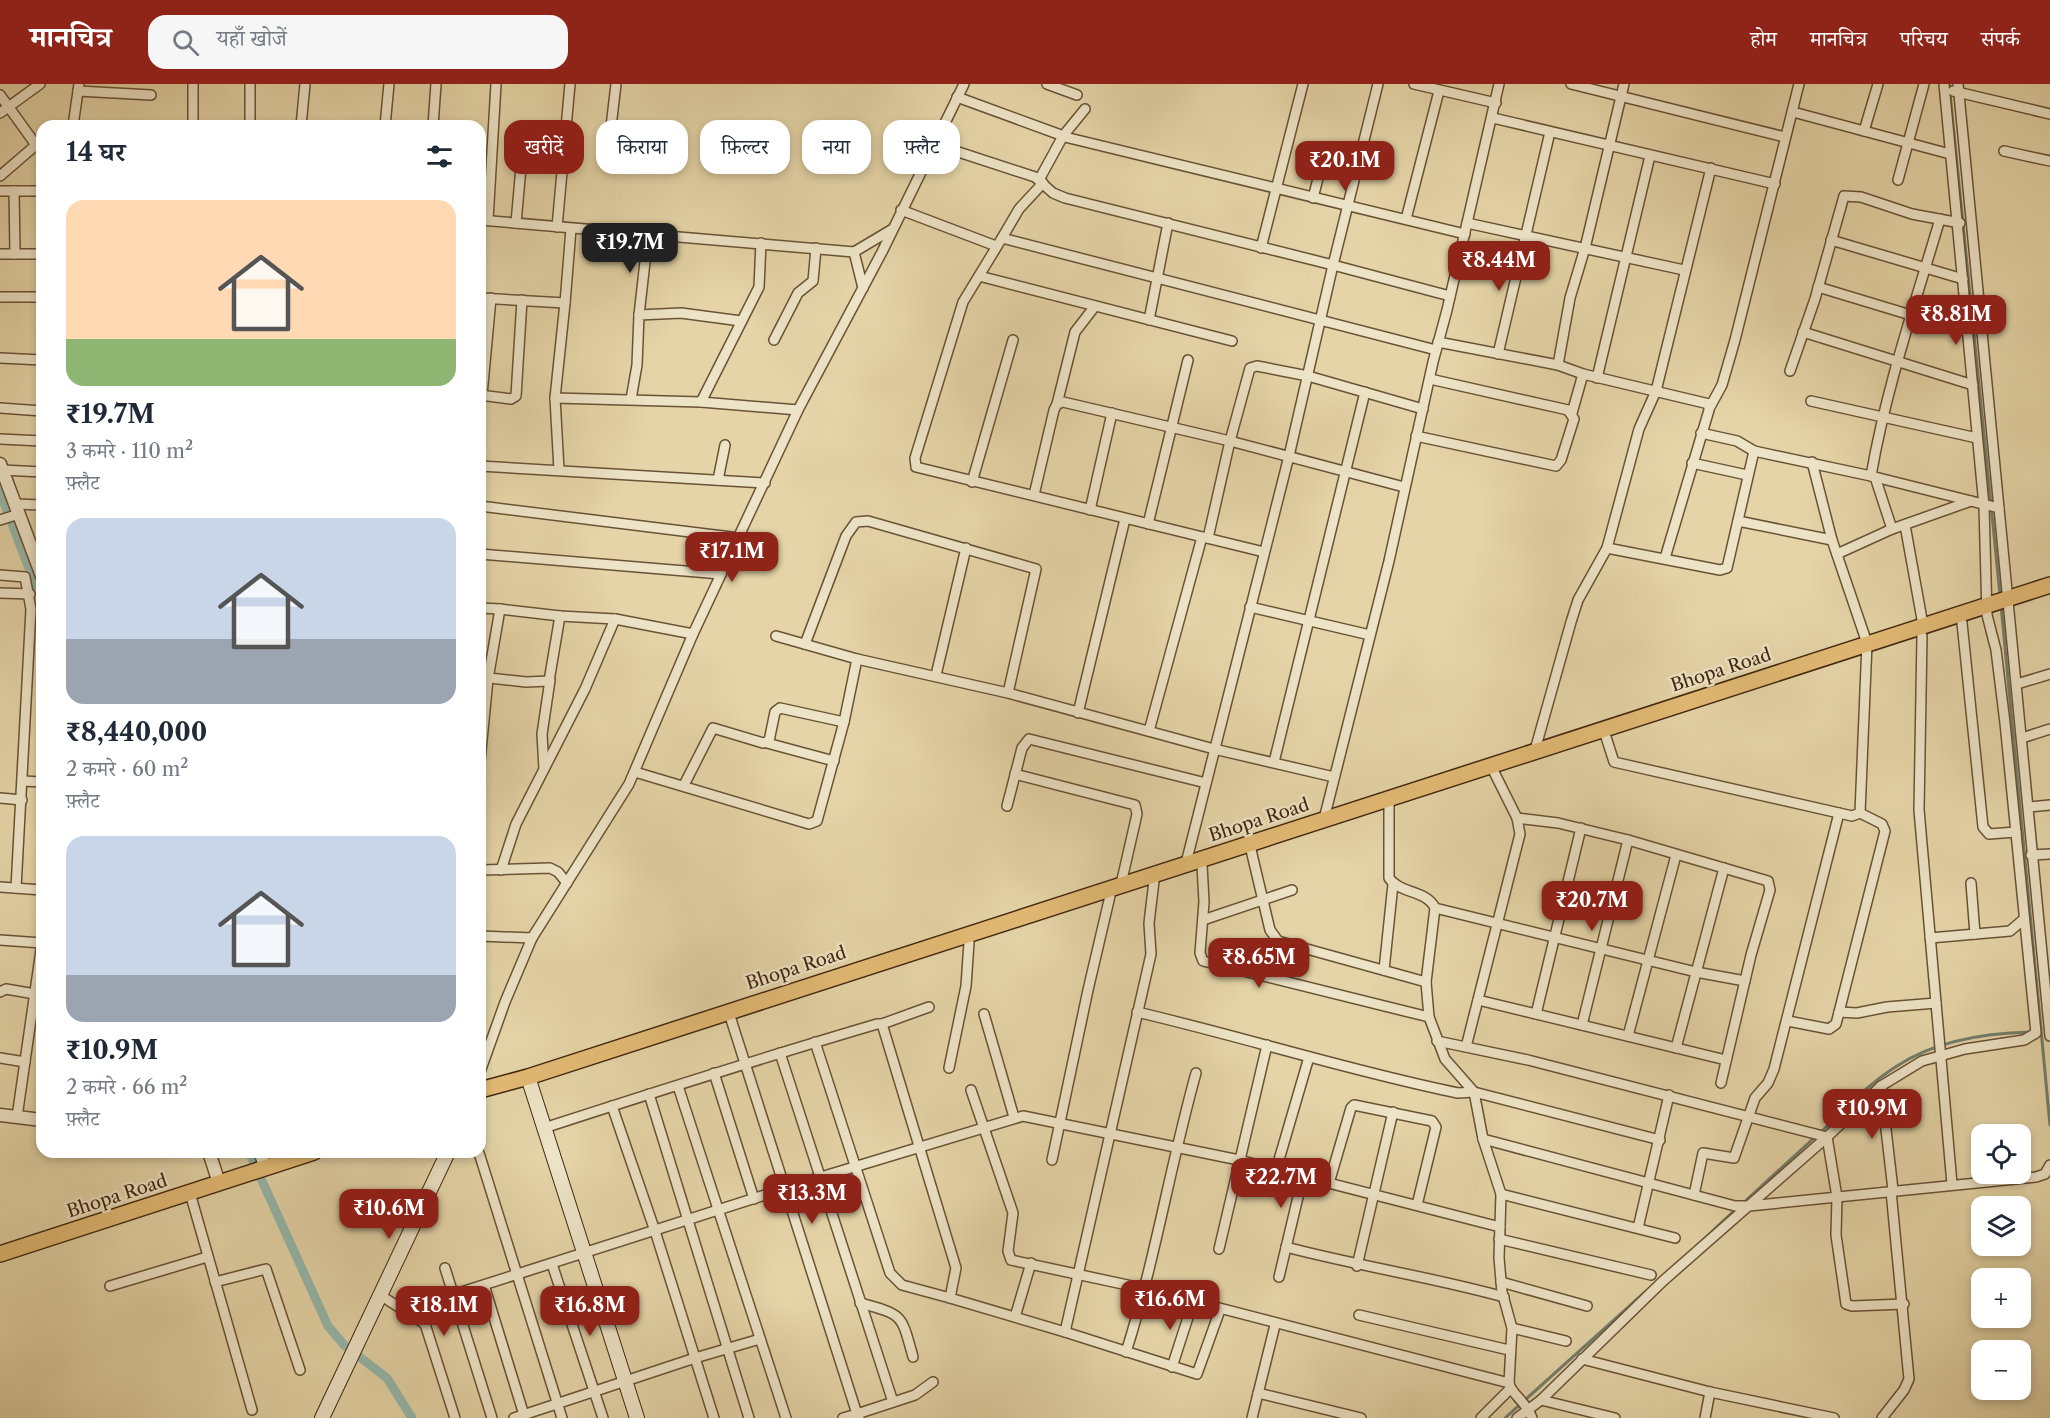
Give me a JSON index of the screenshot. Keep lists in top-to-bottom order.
{
  "streets": {
    "main road": ["Bhopa Road"]
  },
  "page": {
    "header": "मानचित्र",
    "search": "यहाँ खोजें",
    "nav": [
      "होम",
      "मानचित्र",
      "परिचय",
      "संपर्क"
    ],
    "chip": [
      "खरीदें",
      "किराया",
      "फ़िल्टर",
      "नया",
      "फ़्लैट"
    ],
    "heading": "14 घर",
    "price": [
      "₹20.1M",
      "₹19.7M",
      "₹8.44M",
      "₹8.81M",
      "₹17.1M",
      "₹20.7M",
      "₹8.65M",
      "₹10.9M",
      "₹22.7M",
      "₹13.3M",
      "₹10.6M",
      "₹16.6M",
      "₹18.1M",
      "₹16.8M"
    ],
    "list": [
      {
        "name": "₹19.7M",
        "note": "3 कमरे · 110 m² · फ़्लैट"
      },
      {
        "name": "₹8,440,000",
        "note": "2 कमरे · 60 m² · फ़्लैट"
      },
      {
        "name": "₹10.9M",
        "note": "2 कमरे · 66 m² · फ़्लैट"
      }
    ],
    "map_buttons": ["+", "−"]
  }
}
